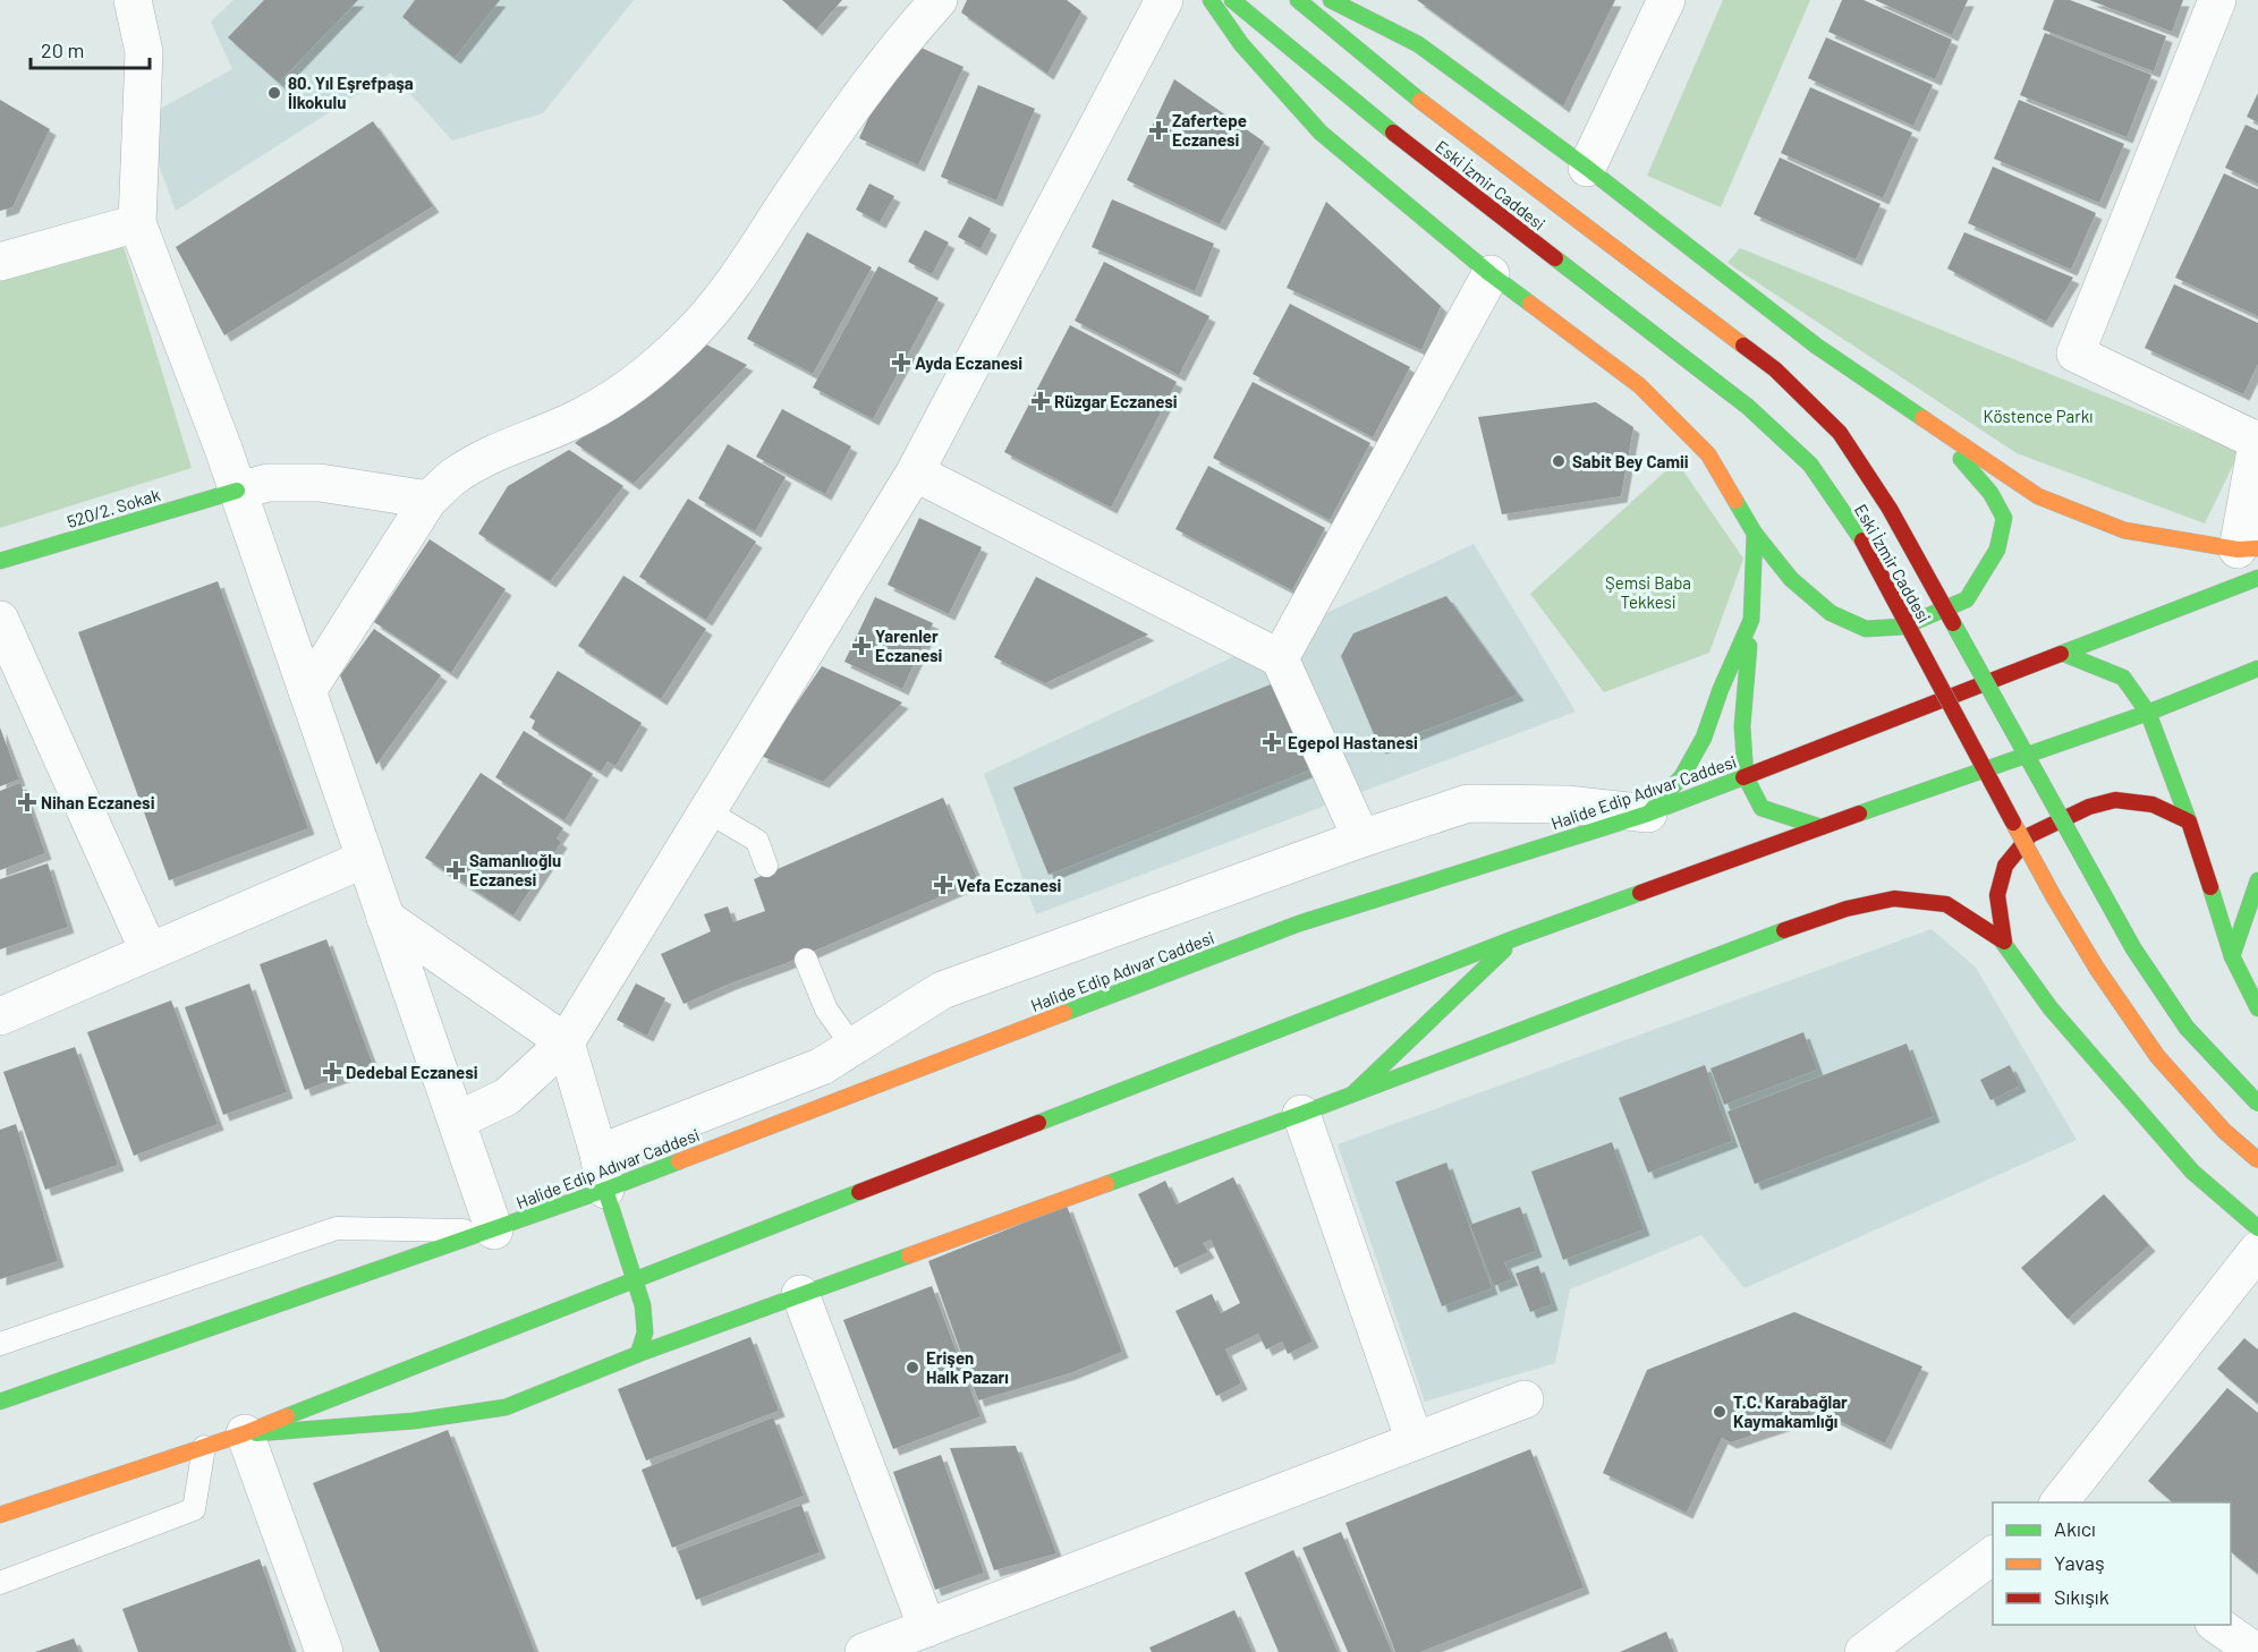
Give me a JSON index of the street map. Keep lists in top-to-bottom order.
{
  "streets": {
    "main road": ["Eski İzmir Caddesi", "520/2. Sokak", "Halide Edip Adıvar Caddesi"]
  },
  "parks": ["Köstence Parkı", "Şemsi Baba Tekkesi"],
  "places": {
    "other": [
      "80. Yıl Eşrefpaşa İlkokulu",
      "Sabit Bey Camii",
      "Erişen Halk Pazarı",
      "T.C. Karabağlar Kaymakamlığı"
    ],
    "health": [
      "Zafertepe Eczanesi",
      "Ayda Eczanesi",
      "Rüzgar Eczanesi",
      "Yarenler Eczanesi",
      "Egepol Hastanesi",
      "Nihan Eczanesi",
      "Samanlıoğlu Eczanesi",
      "Vefa Eczanesi",
      "Dedebal Eczanesi"
    ]
  },
  "legend": ["Akıcı", "Yavaş", "Sıkışık"],
  "scale_bar": "20 m"
}
